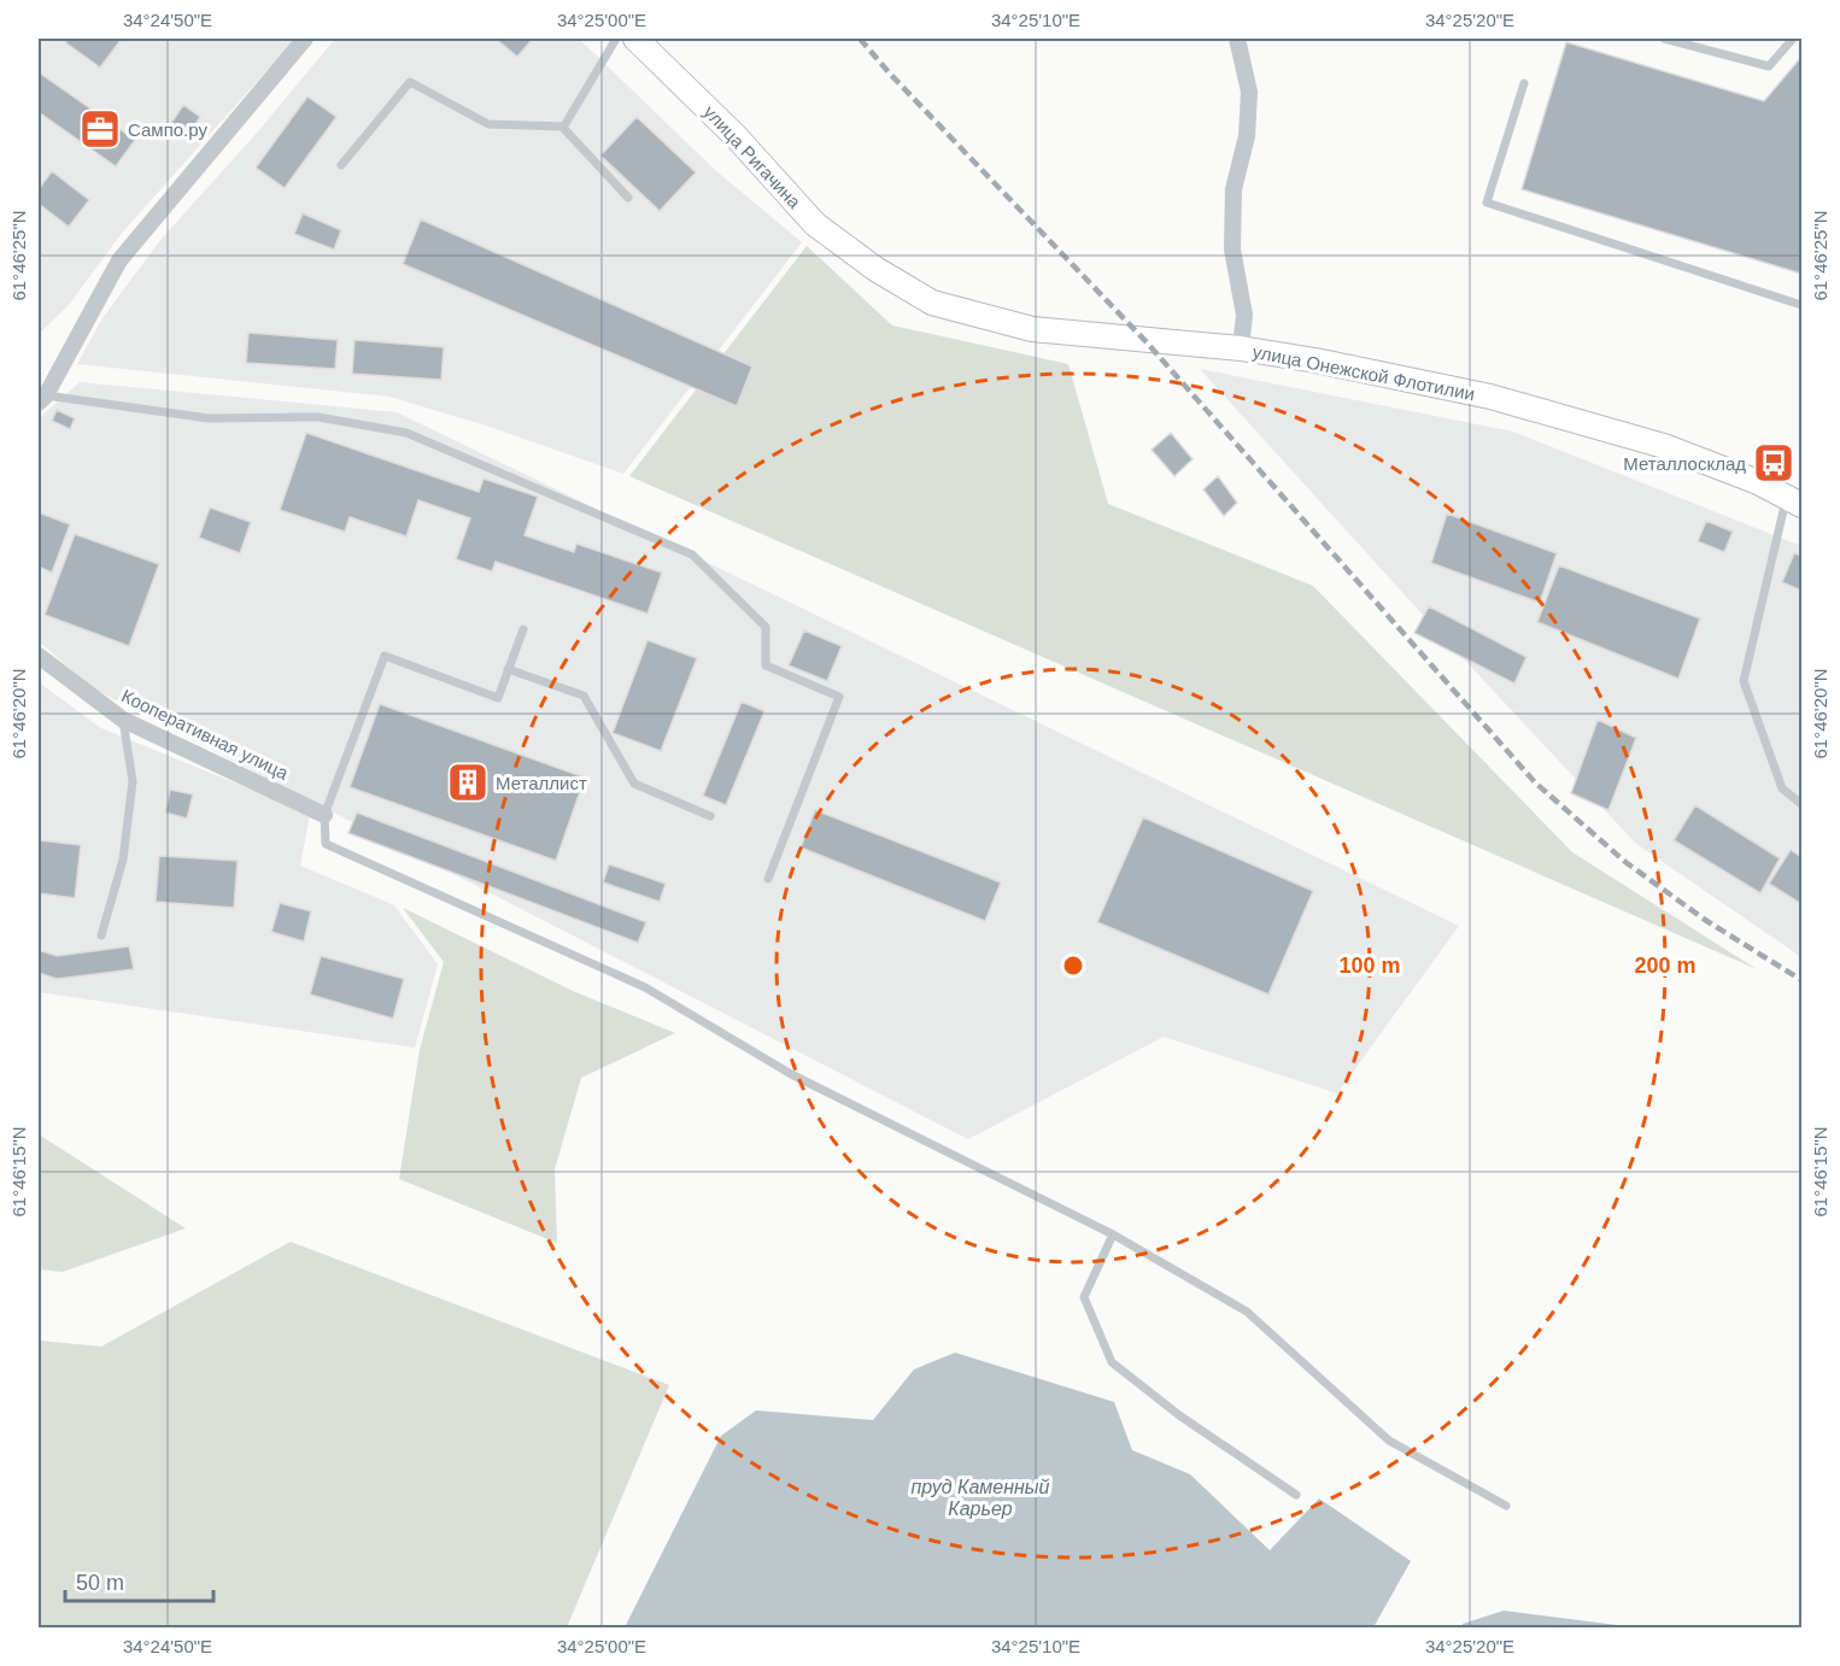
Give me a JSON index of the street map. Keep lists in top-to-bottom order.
{
  "streets": {
    "main road": ["улица Ригачина", "улица Онежской Флотилии"],
    "street": ["Кооперативная улица"]
  },
  "crossings": [
    ["улица Ригачина", "улица Онежской Флотилии"]
  ],
  "water": ["пруд Каменный Карьер"],
  "places": {
    "office": ["Сампо.ру"],
    "bus stop": ["Металлосклад"],
    "building": ["Металлист"]
  },
  "scale_bar": "50 m",
  "coordinates": [
    "34°24'50\"E",
    "34°25'00\"E",
    "34°25'10\"E",
    "34°25'20\"E",
    "61°46'25\"N",
    "61°46'20\"N",
    "61°46'15\"N"
  ],
  "rings": ["100 m", "200 m"]
}
